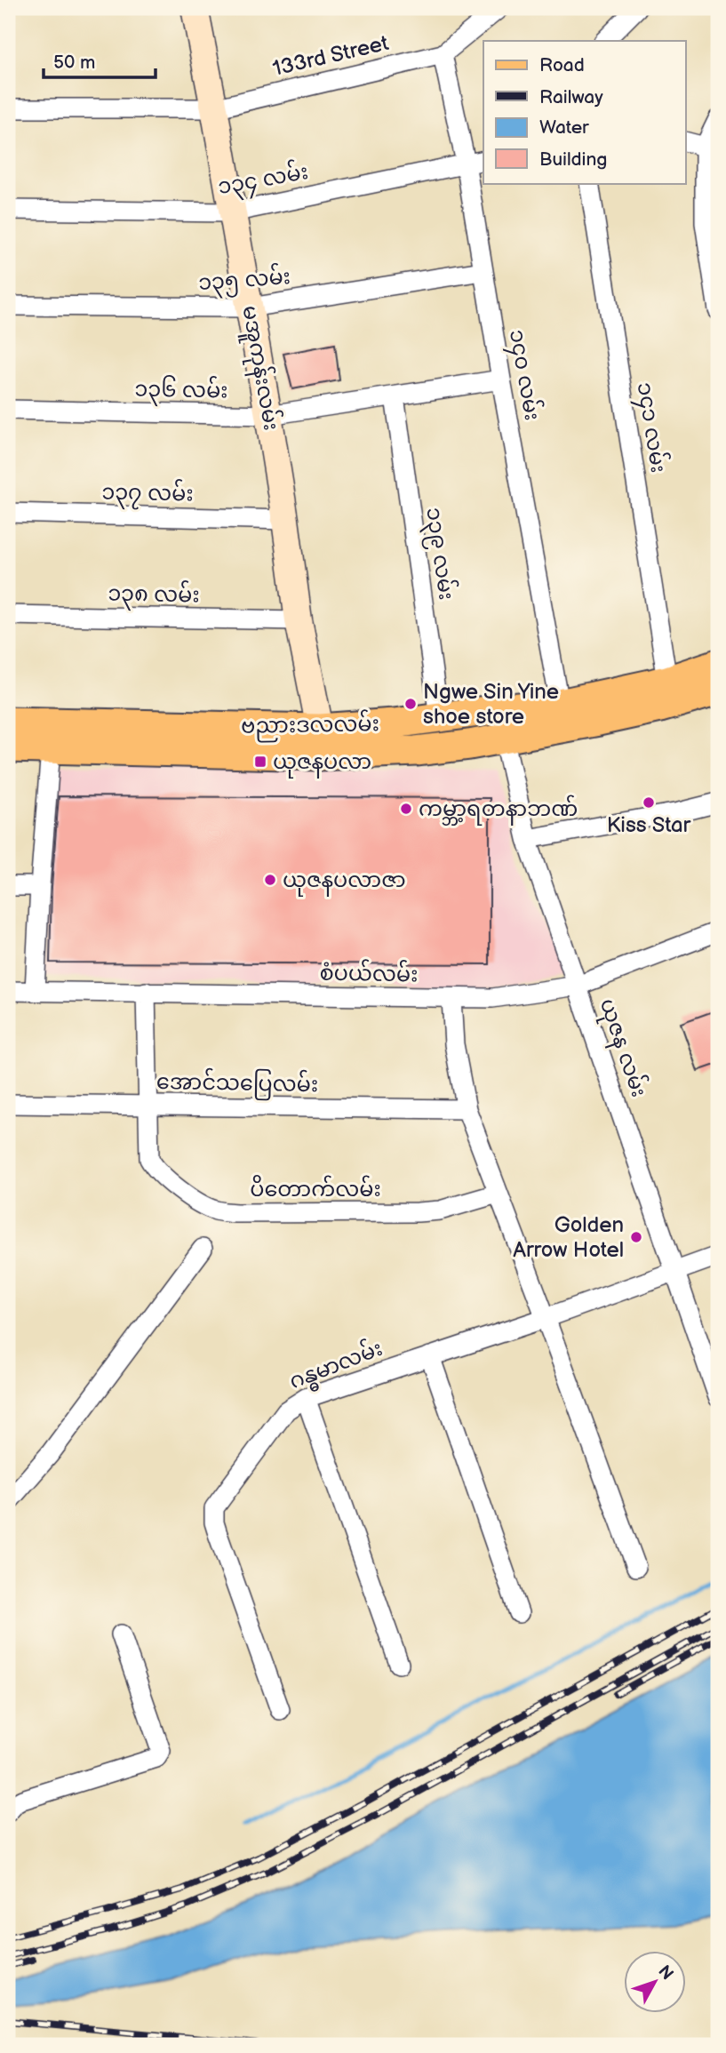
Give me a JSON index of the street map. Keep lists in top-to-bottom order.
{
  "streets": {
    "main road": ["ဗညားဒလလမ်း"],
    "street": [
      "133rd Street",
      "၁၃၄ လမ်း",
      "၁၃၅ လမ်း",
      "မအူကုန်းလမ်း",
      "၁၄၀ လမ်း",
      "၁၃၆ လမ်း",
      "၁၄၁ လမ်း",
      "၁၃၇ လမ်း",
      "၁၃၉ လမ်း",
      "၁၃၈ လမ်း",
      "စံပယ်လမ်း",
      "ယုဇန လမ်း",
      "အောင်သပြေလမ်း",
      "ပိတောက်လမ်း",
      "ဂန္ဓမာလမ်း"
    ]
  },
  "crossings": [
    ["133rd Street", "မအူကုန်းလမ်း"],
    ["133rd Street", "၁၄၀ လမ်း"],
    ["၁၃၄ လမ်း", "မအူကုန်းလမ်း"],
    ["၁၃၄ လမ်း", "၁၄၀ လမ်း"],
    ["၁၃၅ လမ်း", "မအူကုန်းလမ်း"],
    ["၁၃၅ လမ်း", "၁၄၀ လမ်း"],
    ["မအူကုန်းလမ်း", "၁၃၆ လမ်း"],
    ["မအူကုန်းလမ်း", "၁၃၇ လမ်း"],
    ["မအူကုန်းလမ်း", "၁၃၈ လမ်း"],
    ["မအူကုန်းလမ်း", "ဗညားဒလလမ်း"],
    ["၁၄၀ လမ်း", "၁၃၆ လမ်း"],
    ["၁၄၀ လမ်း", "ဗညားဒလလမ်း"],
    ["၁၃၆ လမ်း", "၁၃၉ လမ်း"],
    ["၁၄၁ လမ်း", "ဗညားဒလလမ်း"],
    ["၁၃၉ လမ်း", "ဗညားဒလလမ်း"],
    ["ဗညားဒလလမ်း", "ယုဇန လမ်း"],
    ["စံပယ်လမ်း", "ယုဇန လမ်း"],
    ["ယုဇန လမ်း", "ဂန္ဓမာလမ်း"],
    ["အောင်သပြေလမ်း", "ပိတောက်လမ်း"]
  ],
  "places": {
    "other": [
      "Ngwe Sin Yine shoe store",
      "Kiss Star",
      "ကမ္ဘာ့ရတနာဘဏ်",
      "ယုဇနပလာဇာ",
      "Golden Arrow Hotel"
    ],
    "transit": ["ယုဇနပလာ"]
  },
  "legend": [
    "Road",
    "Railway",
    "Water",
    "Building"
  ],
  "scale_bar": "50 m",
  "north": "top right"
}
